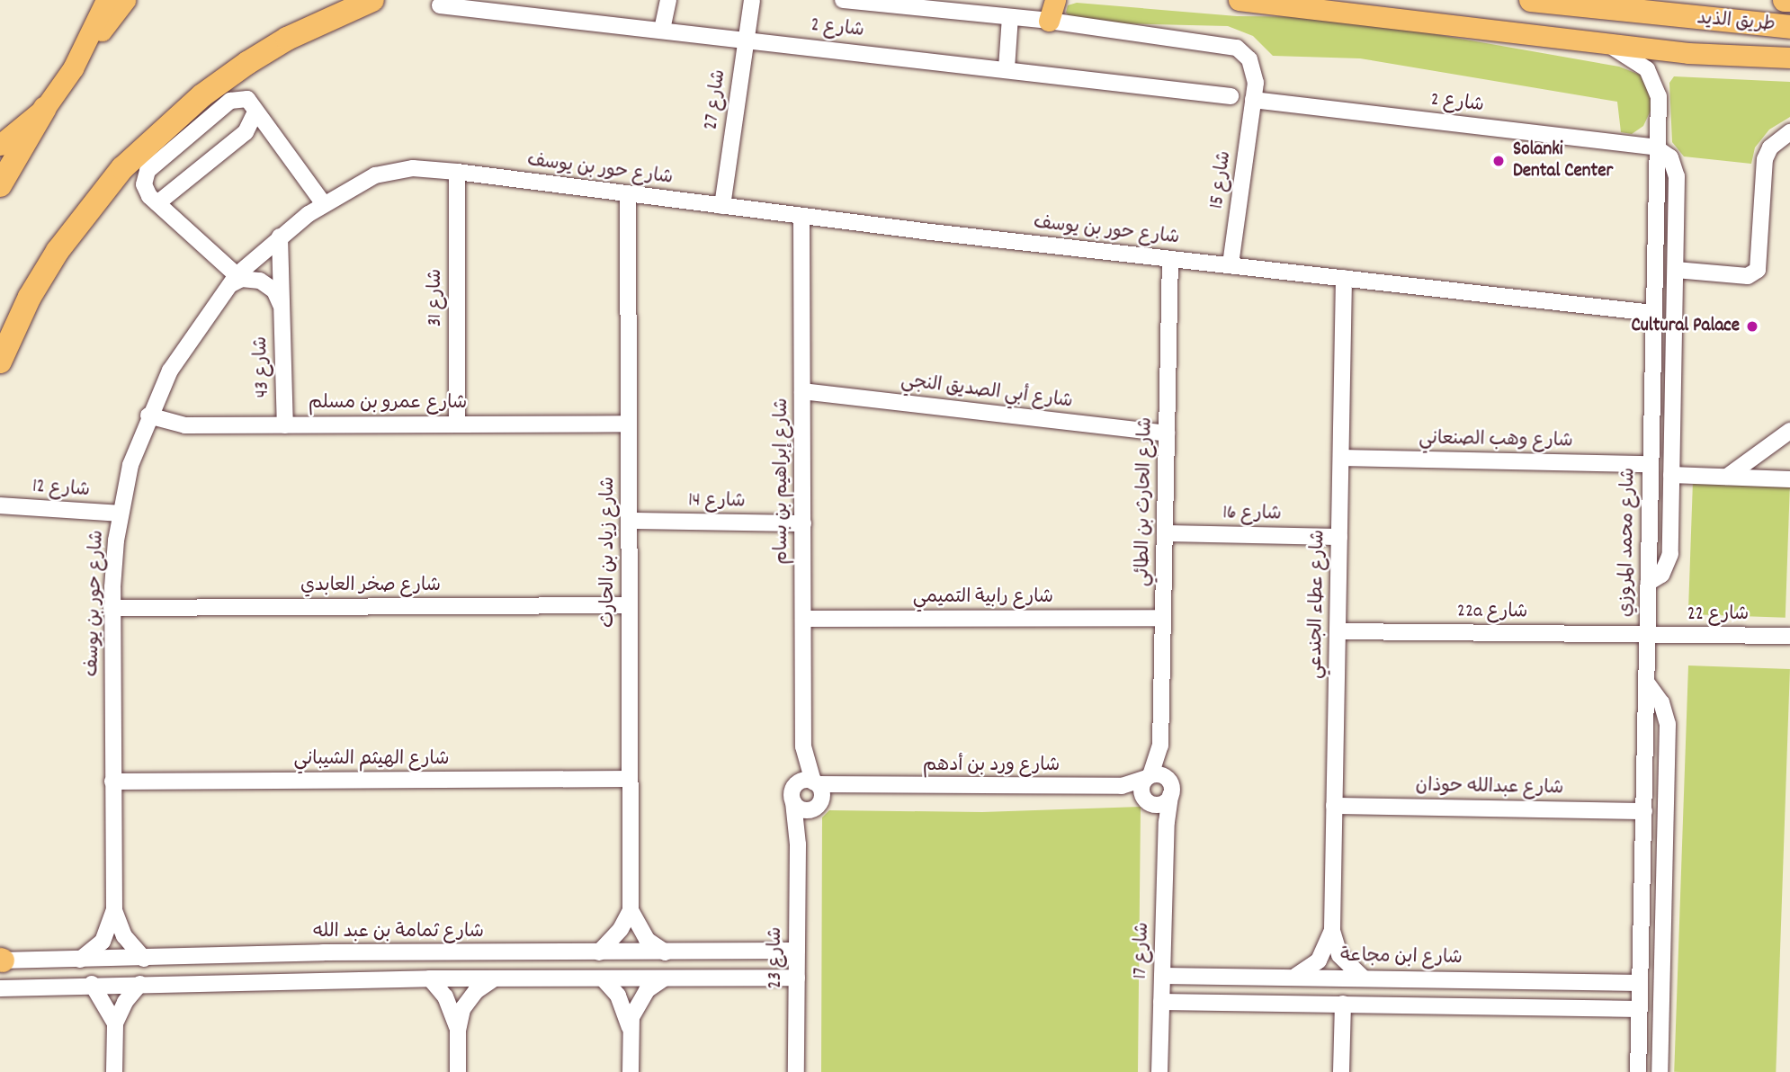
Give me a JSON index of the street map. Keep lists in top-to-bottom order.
{
  "streets": {
    "highway": ["طريق الذيد"],
    "street": [
      "شارع 2",
      "شارع 27",
      "شارع حور بن يوسف",
      "شارع 15",
      "شارع 31",
      "شارع 43",
      "شارع أبي الصديق النجي",
      "شارع عمرو بن مسلم",
      "شارع وهب الصنعاني",
      "شارع إبراهيم بن بسام",
      "شارع 12",
      "شارع 14",
      "شارع الحارث بن الطائي",
      "شارع 16",
      "شارع محمد المروزي",
      "شارع زياد بن الحارث",
      "شارع صخر العابدي",
      "شارع رابية التميمي",
      "شارع عطاء الجندعي",
      "22a شارع",
      "شارع 22",
      "شارع الهيثم الشيباني",
      "شارع ورد بن أدهم",
      "شارع عبدالله حوذان",
      "شارع ثمامة بن عبد الله",
      "شارع 17",
      "شارع 23",
      "شارع ابن مجاعة"
    ]
  },
  "crossings": [
    ["شارع 2", "شارع 27"],
    ["شارع 2", "شارع 15"],
    ["شارع 2", "شارع محمد المروزي"],
    ["شارع 27", "شارع حور بن يوسف"],
    ["شارع حور بن يوسف", "شارع 15"],
    ["شارع حور بن يوسف", "شارع 31"],
    ["شارع حور بن يوسف", "شارع 43"],
    ["شارع حور بن يوسف", "شارع عمرو بن مسلم"],
    ["شارع حور بن يوسف", "شارع إبراهيم بن بسام"],
    ["شارع حور بن يوسف", "شارع 12"],
    ["شارع حور بن يوسف", "شارع الحارث بن الطائي"],
    ["شارع حور بن يوسف", "شارع محمد المروزي"],
    ["شارع حور بن يوسف", "شارع زياد بن الحارث"],
    ["شارع حور بن يوسف", "شارع صخر العابدي"],
    ["شارع حور بن يوسف", "شارع عطاء الجندعي"],
    ["شارع حور بن يوسف", "شارع الهيثم الشيباني"],
    ["شارع حور بن يوسف", "شارع ثمامة بن عبد الله"],
    ["شارع 31", "شارع عمرو بن مسلم"],
    ["شارع 43", "شارع عمرو بن مسلم"],
    ["شارع أبي الصديق النجي", "شارع إبراهيم بن بسام"],
    ["شارع أبي الصديق النجي", "شارع الحارث بن الطائي"],
    ["شارع عمرو بن مسلم", "شارع زياد بن الحارث"],
    ["شارع وهب الصنعاني", "شارع محمد المروزي"],
    ["شارع وهب الصنعاني", "شارع عطاء الجندعي"],
    ["شارع إبراهيم بن بسام", "شارع 14"],
    ["شارع إبراهيم بن بسام", "شارع رابية التميمي"],
    ["شارع إبراهيم بن بسام", "شارع ورد بن أدهم"],
    ["شارع إبراهيم بن بسام", "شارع 23"],
    ["شارع 14", "شارع زياد بن الحارث"],
    ["شارع الحارث بن الطائي", "شارع 16"],
    ["شارع الحارث بن الطائي", "شارع رابية التميمي"],
    ["شارع الحارث بن الطائي", "شارع ورد بن أدهم"],
    ["شارع الحارث بن الطائي", "شارع 17"],
    ["شارع 16", "شارع عطاء الجندعي"],
    ["شارع محمد المروزي", "22a شارع"],
    ["شارع محمد المروزي", "شارع 22"],
    ["شارع محمد المروزي", "شارع عبدالله حوذان"],
    ["شارع محمد المروزي", "شارع ابن مجاعة"],
    ["شارع زياد بن الحارث", "شارع صخر العابدي"],
    ["شارع زياد بن الحارث", "شارع الهيثم الشيباني"],
    ["شارع زياد بن الحارث", "شارع ثمامة بن عبد الله"],
    ["شارع عطاء الجندعي", "22a شارع"],
    ["شارع عطاء الجندعي", "شارع عبدالله حوذان"],
    ["شارع عطاء الجندعي", "شارع ابن مجاعة"],
    ["22a شارع", "شارع 22"],
    ["شارع ورد بن أدهم", "شارع 17"],
    ["شارع ورد بن أدهم", "شارع 23"],
    ["شارع ثمامة بن عبد الله", "شارع 23"],
    ["شارع 17", "شارع ابن مجاعة"]
  ],
  "places": ["Solanki Dental Center", "Cultural Palace"]
}
